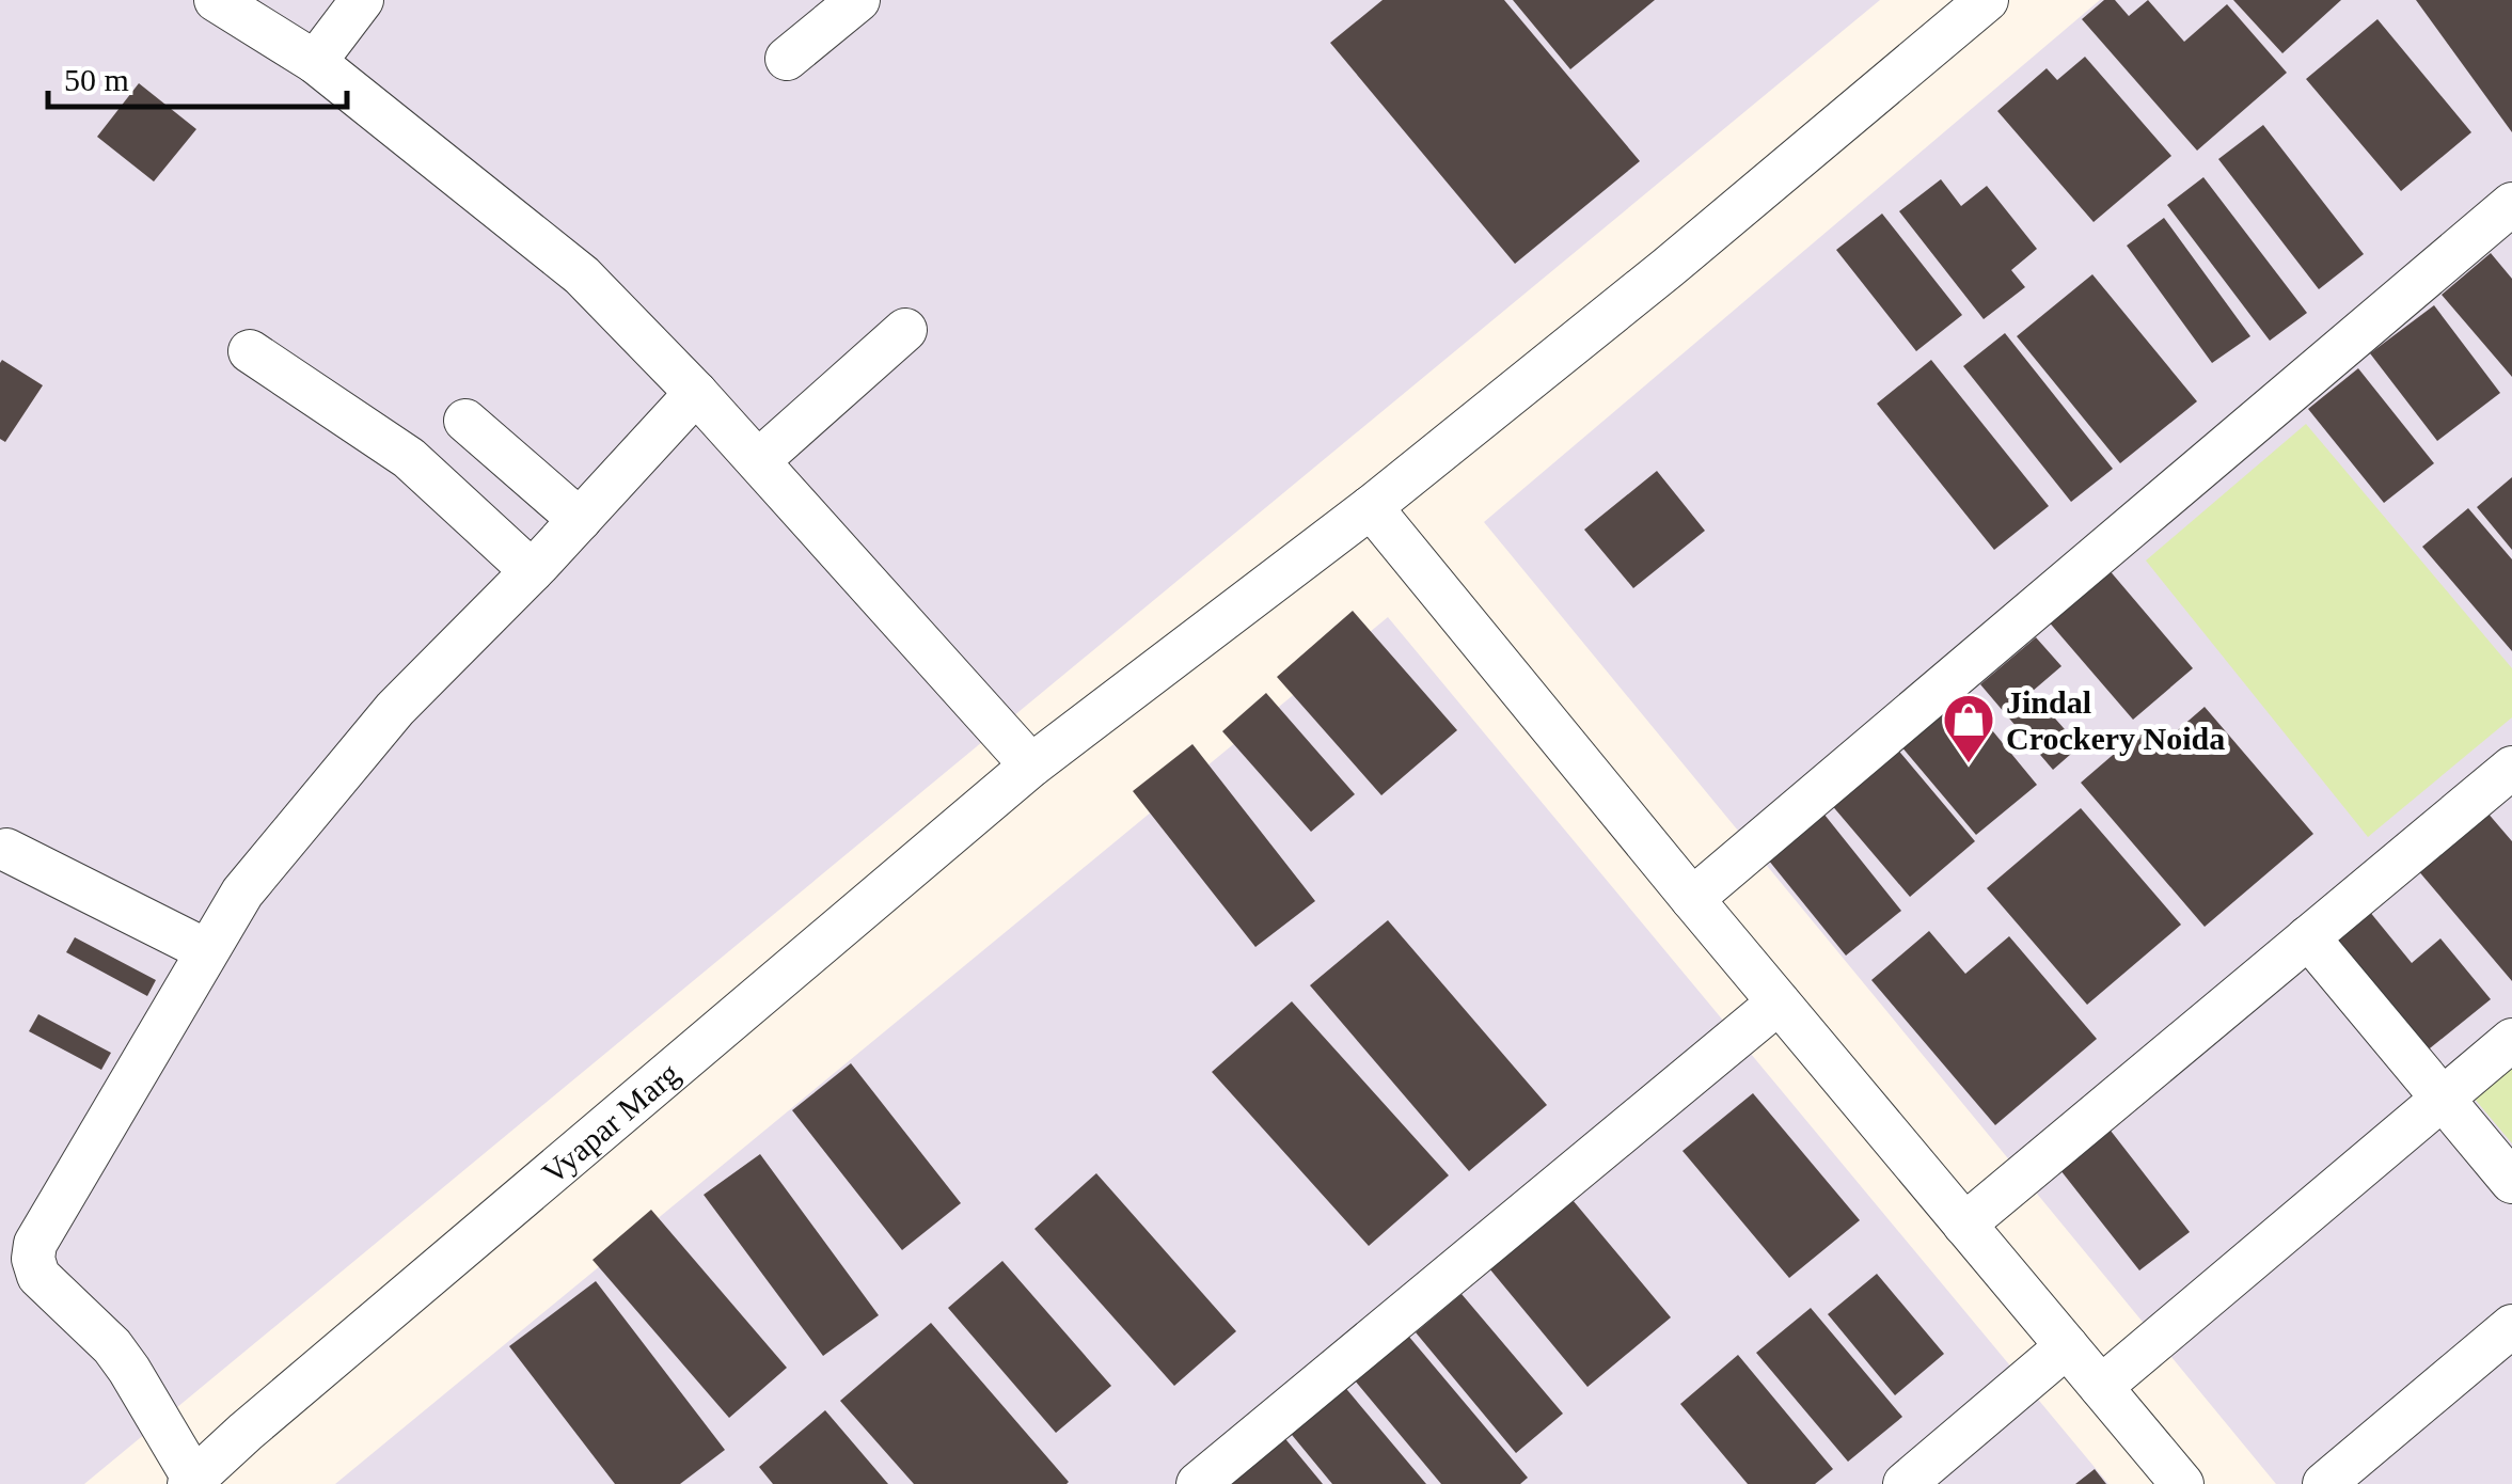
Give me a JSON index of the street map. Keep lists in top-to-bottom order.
{
  "streets": {
    "street": ["Vyapar Marg"]
  },
  "places": {
    "shop": ["Jindal Crockery Noida"]
  },
  "scale_bar": "50 m"
}
